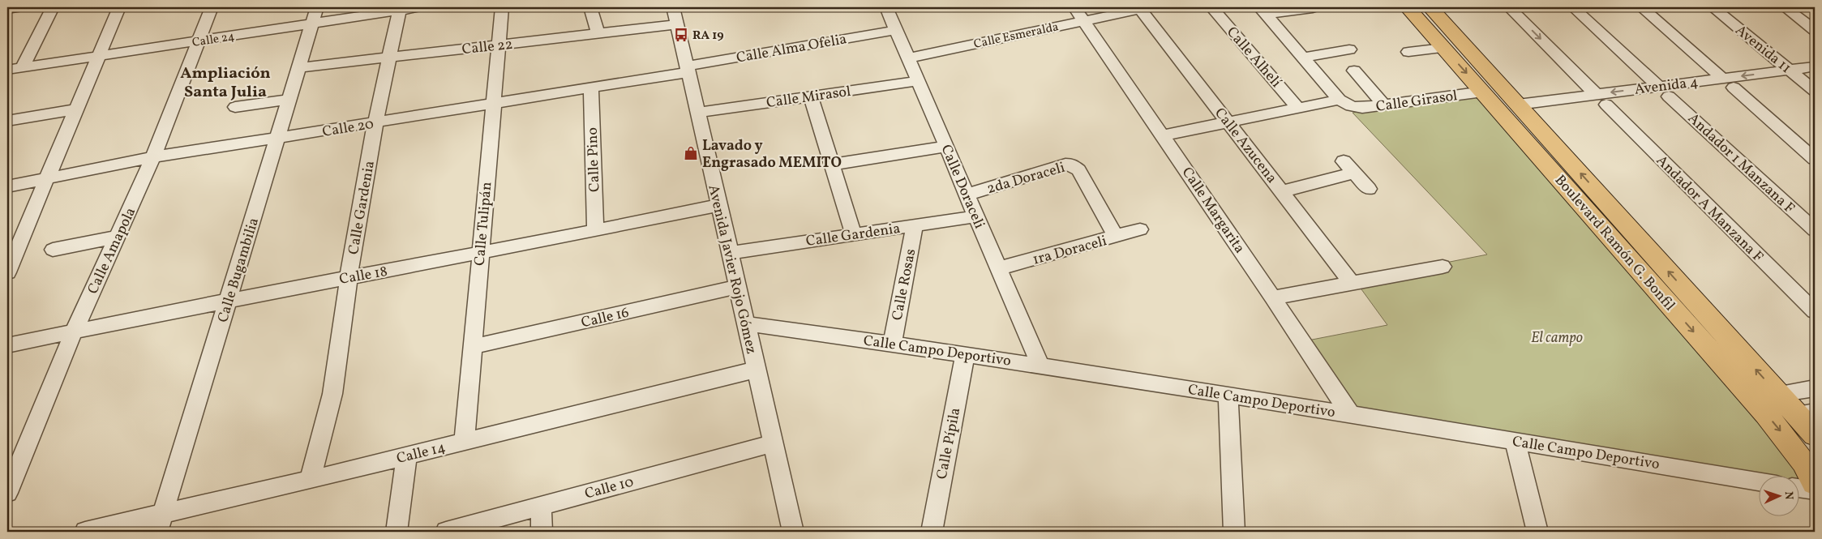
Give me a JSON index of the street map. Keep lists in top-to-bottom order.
{
  "streets": {
    "main road": ["Boulevard Ramón G. Bonfil"],
    "street": [
      "Calle Esmeralda",
      "Calle 24",
      "Calle 22",
      "Calle Alma Ofelia",
      "Avenida 11",
      "Calle Alhelí",
      "Avenida 4",
      "Calle Mirasol",
      "Calle Girasol",
      "Calle 20",
      "Calle Azucena",
      "Calle Pino",
      "Andador 1 Manzana F",
      "2da Doraceli",
      "Calle Doraceli",
      "Calle Gardenia",
      "Andador A Manzana F",
      "Calle Margarita",
      "Calle Tulipán",
      "1ra Doraceli",
      "Calle Amapola",
      "Avenida Javier Rojo Gómez",
      "Calle Bugambilia",
      "Calle 18",
      "Calle Rosas",
      "Calle 16",
      "Calle Campo Deportivo",
      "Calle Pípila",
      "Calle 14",
      "Calle 10"
    ]
  },
  "crossings": [
    ["Calle Esmeralda", "Calle Azucena"],
    ["Calle Esmeralda", "Calle Doraceli"],
    ["Calle Esmeralda", "Calle Margarita"],
    ["Calle 24", "Calle Gardenia"],
    ["Calle 24", "Calle Amapola"],
    ["Calle 24", "Calle Bugambilia"],
    ["Calle 22", "Calle Gardenia"],
    ["Calle 22", "Calle Tulipán"],
    ["Calle 22", "Avenida Javier Rojo Gómez"],
    ["Calle 22", "Calle Bugambilia"],
    ["Calle Alma Ofelia", "Calle 20"],
    ["Calle Alma Ofelia", "Calle Doraceli"],
    ["Calle Alma Ofelia", "Avenida Javier Rojo Gómez"],
    ["Avenida 11", "Avenida 4"],
    ["Calle Alhelí", "Calle Girasol"],
    ["Avenida 4", "Andador 1 Manzana F"],
    ["Avenida 4", "Andador A Manzana F"],
    ["Avenida 4", "Boulevard Ramón G. Bonfil"],
    ["Calle Mirasol", "Calle Doraceli"],
    ["Calle Mirasol", "Avenida Javier Rojo Gómez"],
    ["Calle Girasol", "Calle Azucena"],
    ["Calle Girasol", "Calle Margarita"],
    ["Calle Girasol", "Boulevard Ramón G. Bonfil"],
    ["Calle 20", "Calle Pino"],
    ["Calle 20", "Calle Gardenia"],
    ["Calle 20", "Calle Tulipán"],
    ["Calle 20", "Calle Amapola"],
    ["Calle 20", "Avenida Javier Rojo Gómez"],
    ["Calle 20", "Calle Bugambilia"],
    ["Calle Pino", "Calle 18"],
    ["2da Doraceli", "Calle Doraceli"],
    ["2da Doraceli", "1ra Doraceli"],
    ["Calle Doraceli", "Calle Gardenia"],
    ["Calle Doraceli", "1ra Doraceli"],
    ["Calle Doraceli", "Calle Campo Deportivo"],
    ["Calle Gardenia", "Avenida Javier Rojo Gómez"],
    ["Calle Gardenia", "Calle 18"],
    ["Calle Gardenia", "Calle Rosas"],
    ["Calle Gardenia", "Calle 14"],
    ["Calle Margarita", "Calle Campo Deportivo"],
    ["Calle Tulipán", "Calle 18"],
    ["Calle Tulipán", "Calle 16"],
    ["Calle Tulipán", "Calle 14"],
    ["Calle Amapola", "Calle 18"],
    ["Avenida Javier Rojo Gómez", "Calle 18"],
    ["Avenida Javier Rojo Gómez", "Calle 16"],
    ["Avenida Javier Rojo Gómez", "Calle Campo Deportivo"],
    ["Avenida Javier Rojo Gómez", "Calle 14"],
    ["Avenida Javier Rojo Gómez", "Calle 10"],
    ["Calle Bugambilia", "Calle 18"],
    ["Calle Bugambilia", "Calle 14"],
    ["Calle Rosas", "Calle Campo Deportivo"],
    ["Calle Campo Deportivo", "Calle Pípila"]
  ],
  "districts": ["Ampliación Santa Julia"],
  "parks": ["El campo"],
  "places": {
    "bus stop": ["RA 19"],
    "shop": ["Lavado y Engrasado MEMITO"]
  },
  "north": "right"
}
